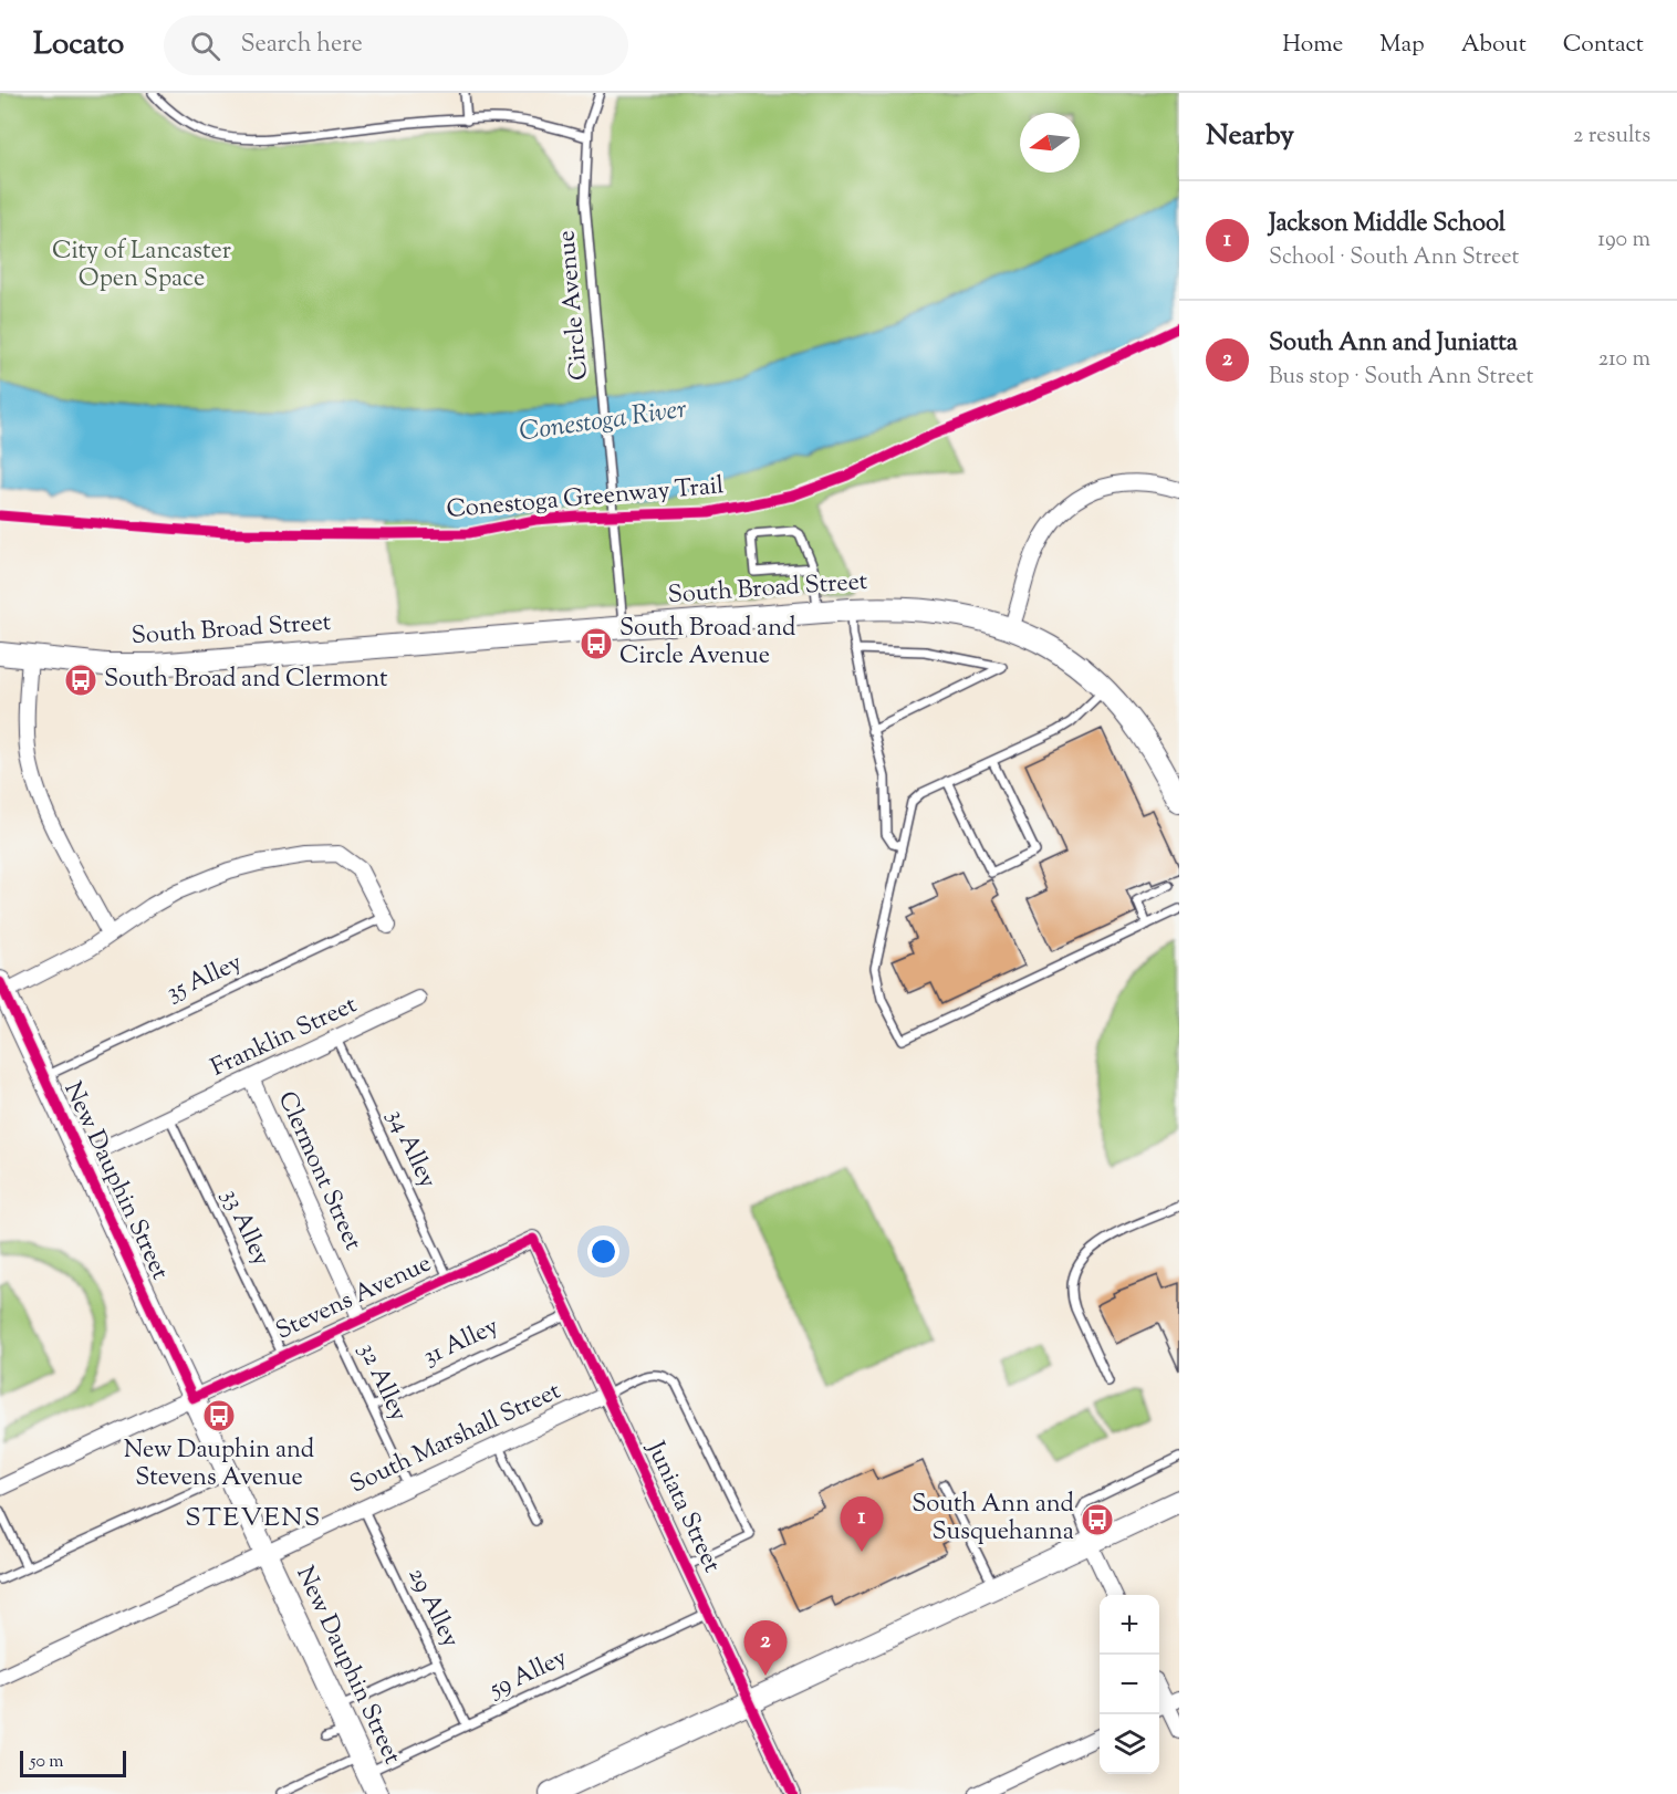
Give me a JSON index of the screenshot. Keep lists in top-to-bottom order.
{
  "streets": {
    "street": [
      "South Broad Street",
      "Franklin Street",
      "Clermont Street",
      "New Dauphin Street",
      "Stevens Avenue",
      "South Marshall Street",
      "Juniata Street"
    ],
    "lane": [
      "Circle Avenue",
      "35 Alley",
      "34 Alley",
      "33 Alley",
      "31 Alley",
      "32 Alley",
      "29 Alley",
      "59 Alley"
    ],
    "cycle path": ["Conestoga Greenway Trail"]
  },
  "crossings": [
    ["Circle Avenue", "South Broad Street"],
    ["35 Alley", "New Dauphin Street"],
    ["Franklin Street", "34 Alley"],
    ["Franklin Street", "Clermont Street"],
    ["Franklin Street", "New Dauphin Street"],
    ["Franklin Street", "33 Alley"],
    ["34 Alley", "Stevens Avenue"],
    ["Clermont Street", "Stevens Avenue"],
    ["New Dauphin Street", "Stevens Avenue"],
    ["New Dauphin Street", "South Marshall Street"],
    ["New Dauphin Street", "59 Alley"],
    ["33 Alley", "Stevens Avenue"],
    ["Stevens Avenue", "32 Alley"],
    ["Stevens Avenue", "Juniata Street"],
    ["31 Alley", "32 Alley"],
    ["31 Alley", "Juniata Street"],
    ["32 Alley", "South Marshall Street"],
    ["South Marshall Street", "Juniata Street"],
    ["South Marshall Street", "29 Alley"],
    ["Juniata Street", "59 Alley"],
    ["29 Alley", "59 Alley"]
  ],
  "districts": ["STEVENS"],
  "water": ["Conestoga River"],
  "parks": ["City of Lancaster Open Space"],
  "places": {
    "bus stop": [
      "South Broad and Circle Avenue",
      "South Broad and Clermont",
      "New Dauphin and Stevens Avenue",
      "South Ann and Susquehanna"
    ]
  },
  "scale_bar": "50 m",
  "north": "left",
  "page": {
    "header": "Locato",
    "search": "Search here",
    "nav": [
      "Home",
      "Map",
      "About",
      "Contact"
    ],
    "heading": ["Nearby", "2 results"],
    "list": [
      {
        "mark": "1",
        "name": "Jackson Middle School",
        "note": "School · South Ann Street",
        "value": "190 m"
      },
      {
        "mark": "2",
        "name": "South Ann and Juniatta",
        "note": "Bus stop · South Ann Street",
        "value": "210 m"
      }
    ],
    "pins": ["1", "2"],
    "map_buttons": ["+", "−"],
    "scale": "50 m"
  }
}
